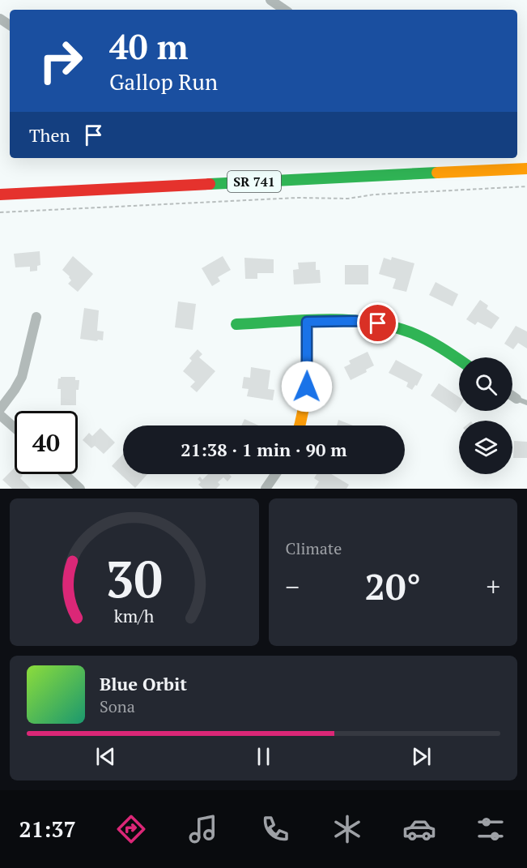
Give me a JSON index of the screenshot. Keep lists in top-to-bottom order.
{
  "streets": {
    "main road": ["SR 741"]
  },
  "page": {
    "turn": ["40 m", "Gallop Run"],
    "then": "Then",
    "limit": "40",
    "trip": "21:38 · 1 min · 90 m",
    "tile": "Climate",
    "heat": ["−", "20°", "+"],
    "song": ["Blue Orbit", "Sona"],
    "tabs": "21:37",
    "gauge": ["30", "km/h"]
  }
}
